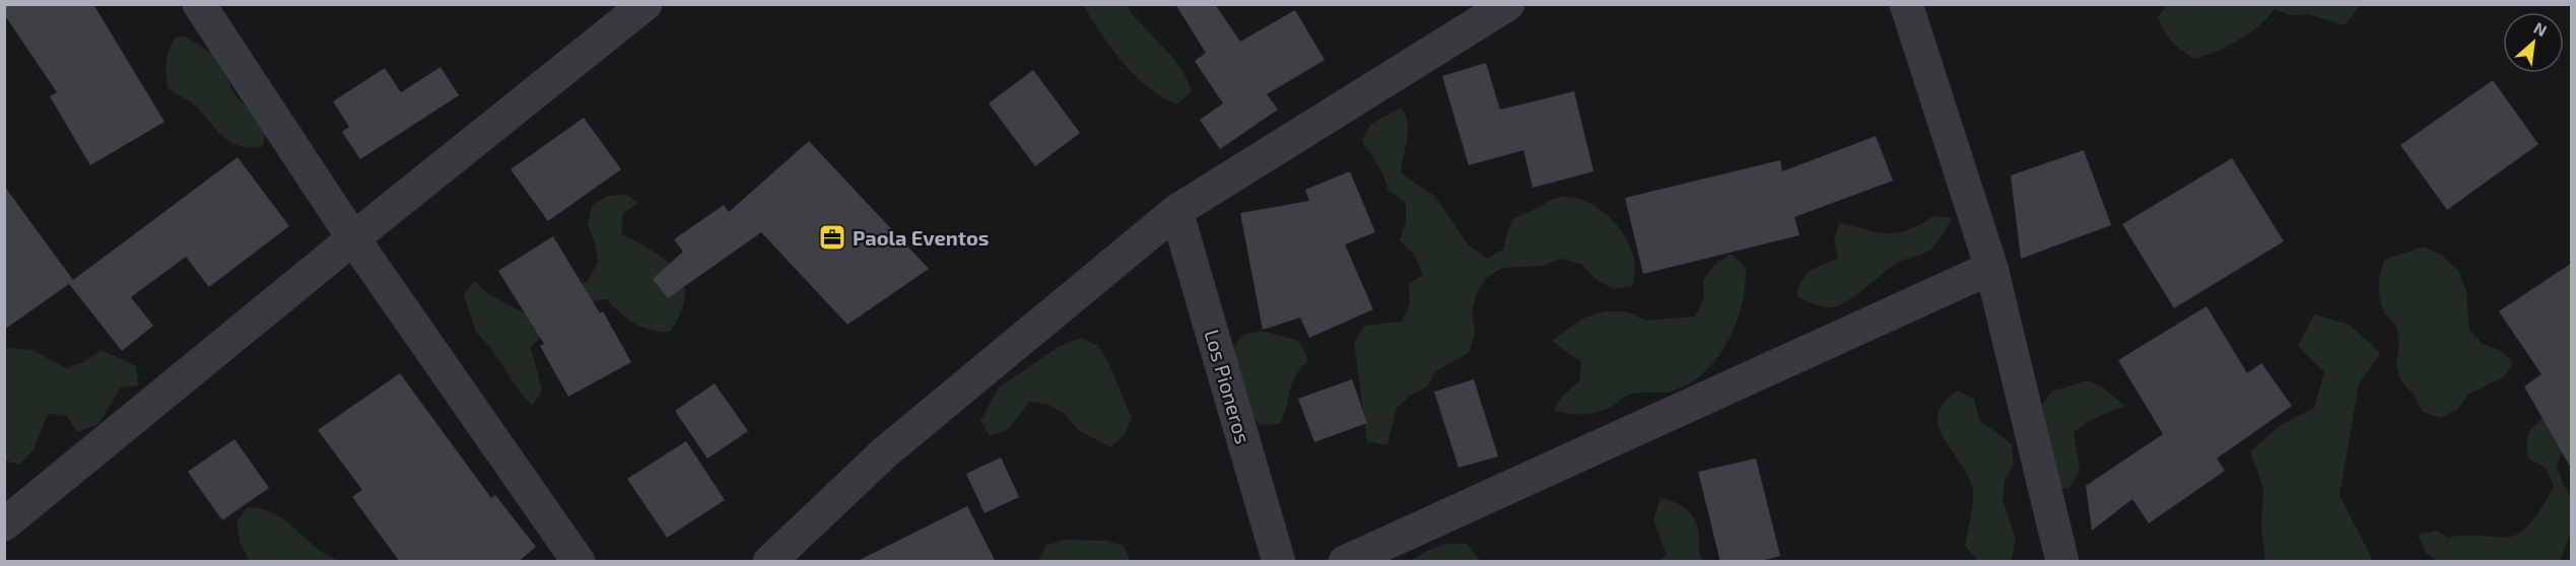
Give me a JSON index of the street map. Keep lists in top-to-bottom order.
{
  "streets": {
    "street": ["Los Pioneros"]
  },
  "places": {
    "office": ["Paola Eventos"]
  },
  "north": "top right"
}
